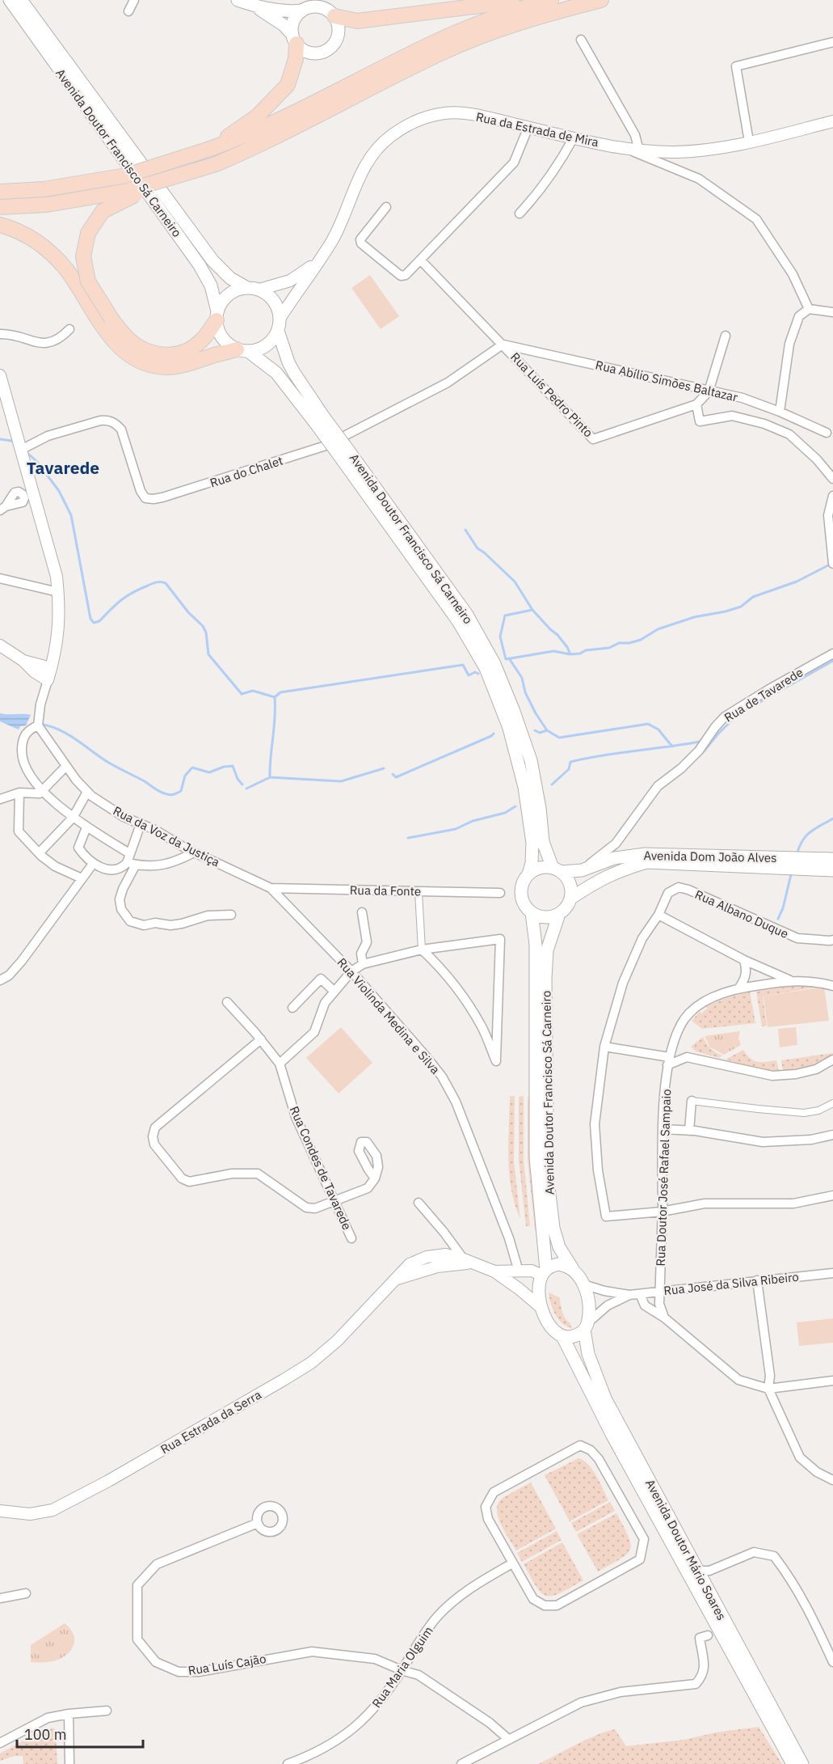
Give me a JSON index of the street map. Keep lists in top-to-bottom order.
{
  "streets": {
    "main road": ["Avenida Doutor Francisco Sá Carneiro", "Avenida Dom João Alves", "Avenida Doutor Mário Soares"],
    "street": [
      "Rua da Estrada de Mira",
      "Rua Abílio Simões Baltazar",
      "Rua Luís Pedro Pinto",
      "Rua do Chalet",
      "Rua de Tavarede",
      "Rua da Voz da Justiça",
      "Rua da Fonte",
      "Rua Albano Duque",
      "Rua Violinda Medina e Silva",
      "Rua Condes de Tavarede",
      "Rua Doutor José Rafael Sampaio",
      "Rua José da Silva Ribeiro",
      "Rua Estrada da Serra",
      "Rua Luís Cajão",
      "Rua Maria Olguim"
    ]
  },
  "crossings": [
    ["Rua da Estrada de Mira", "Avenida Doutor Francisco Sá Carneiro"],
    ["Avenida Doutor Francisco Sá Carneiro", "Avenida Dom João Alves"],
    ["Avenida Doutor Francisco Sá Carneiro", "Rua José da Silva Ribeiro"],
    ["Avenida Doutor Francisco Sá Carneiro", "Avenida Doutor Mário Soares"],
    ["Rua Abílio Simões Baltazar", "Rua Luís Pedro Pinto"],
    ["Rua Abílio Simões Baltazar", "Rua do Chalet"],
    ["Rua Luís Pedro Pinto", "Rua do Chalet"],
    ["Rua de Tavarede", "Avenida Dom João Alves"],
    ["Rua da Voz da Justiça", "Rua da Fonte"],
    ["Rua da Voz da Justiça", "Rua Violinda Medina e Silva"],
    ["Rua da Fonte", "Rua Violinda Medina e Silva"],
    ["Rua Doutor José Rafael Sampaio", "Rua José da Silva Ribeiro"],
    ["Rua José da Silva Ribeiro", "Avenida Doutor Mário Soares"],
    ["Rua Luís Cajão", "Rua Maria Olguim"]
  ],
  "districts": ["Tavarede"],
  "scale_bar": "100 m"
}
